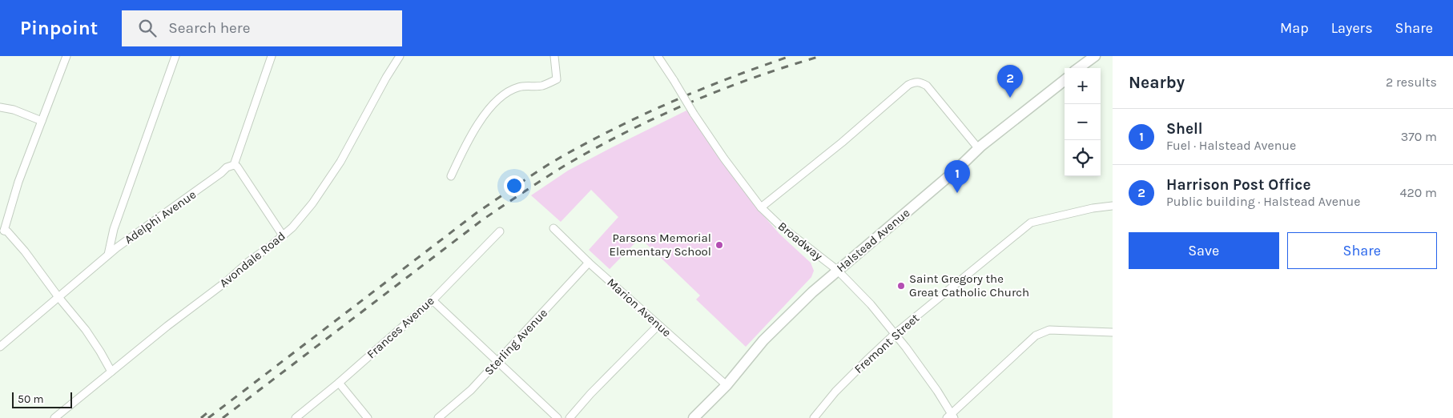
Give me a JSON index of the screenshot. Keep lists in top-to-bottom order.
{
  "streets": {
    "street": [
      "Adelphi Avenue",
      "Halstead Avenue",
      "Broadway",
      "Avondale Road",
      "Marion Avenue",
      "Frances Avenue",
      "Sterling Avenue",
      "Fremont Street"
    ]
  },
  "crossings": [
    ["Halstead Avenue", "Broadway"],
    ["Halstead Avenue", "Marion Avenue"],
    ["Broadway", "Fremont Street"],
    ["Marion Avenue", "Sterling Avenue"]
  ],
  "places": ["Parsons Memorial Elementary School", "Saint Gregory the Great Catholic Church"],
  "scale_bar": "50 m",
  "page": {
    "header": "Pinpoint",
    "search": "Search here",
    "nav": ["Map", "Layers", "Share"],
    "heading": ["Nearby", "2 results"],
    "pins": ["2", "1"],
    "map_buttons": ["+", "−"],
    "list": [
      {
        "mark": "1",
        "name": "Shell",
        "note": "Fuel · Halstead Avenue",
        "value": "370 m"
      },
      {
        "mark": "2",
        "name": "Harrison Post Office",
        "note": "Public building · Halstead Avenue",
        "value": "420 m"
      }
    ],
    "buttons": ["Save", "Share"],
    "scale": "50 m"
  }
}
